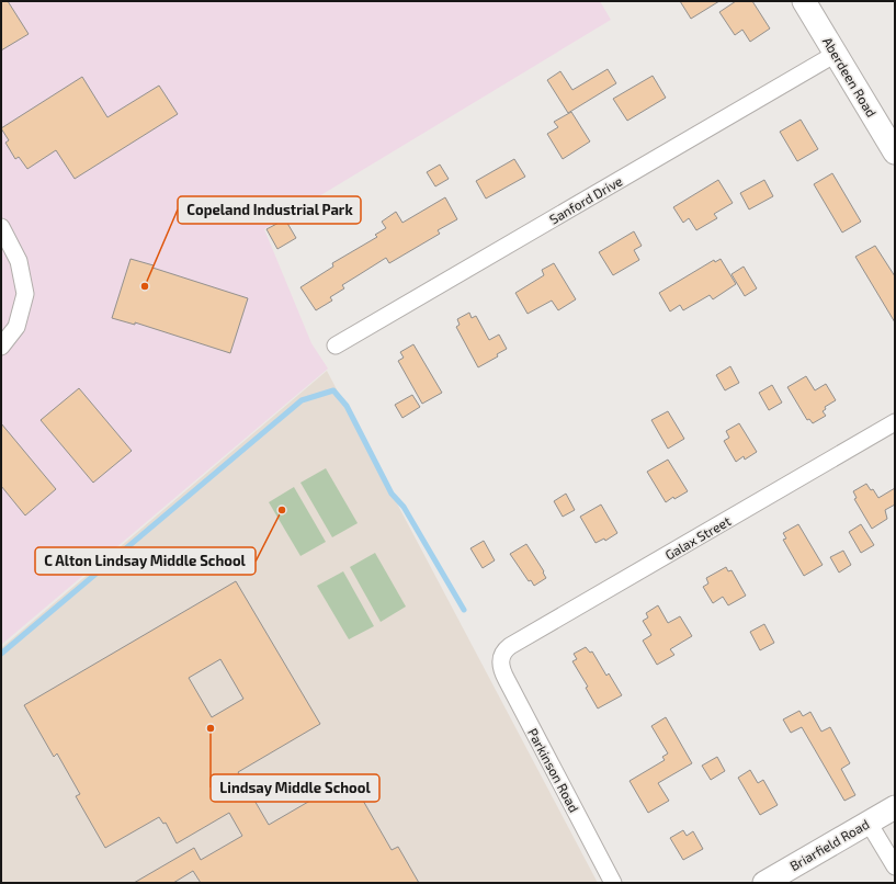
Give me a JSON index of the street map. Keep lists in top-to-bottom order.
{
  "streets": {
    "main road": ["Aberdeen Road", "Briarfield Road"],
    "street": ["Sanford Drive", "Galax Street", "Parkinson Road"]
  },
  "crossings": [
    ["Aberdeen Road", "Sanford Drive"],
    ["Galax Street", "Parkinson Road"]
  ],
  "places": ["Copeland Industrial Park", "C Alton Lindsay Middle School", "Lindsay Middle School"]
}
